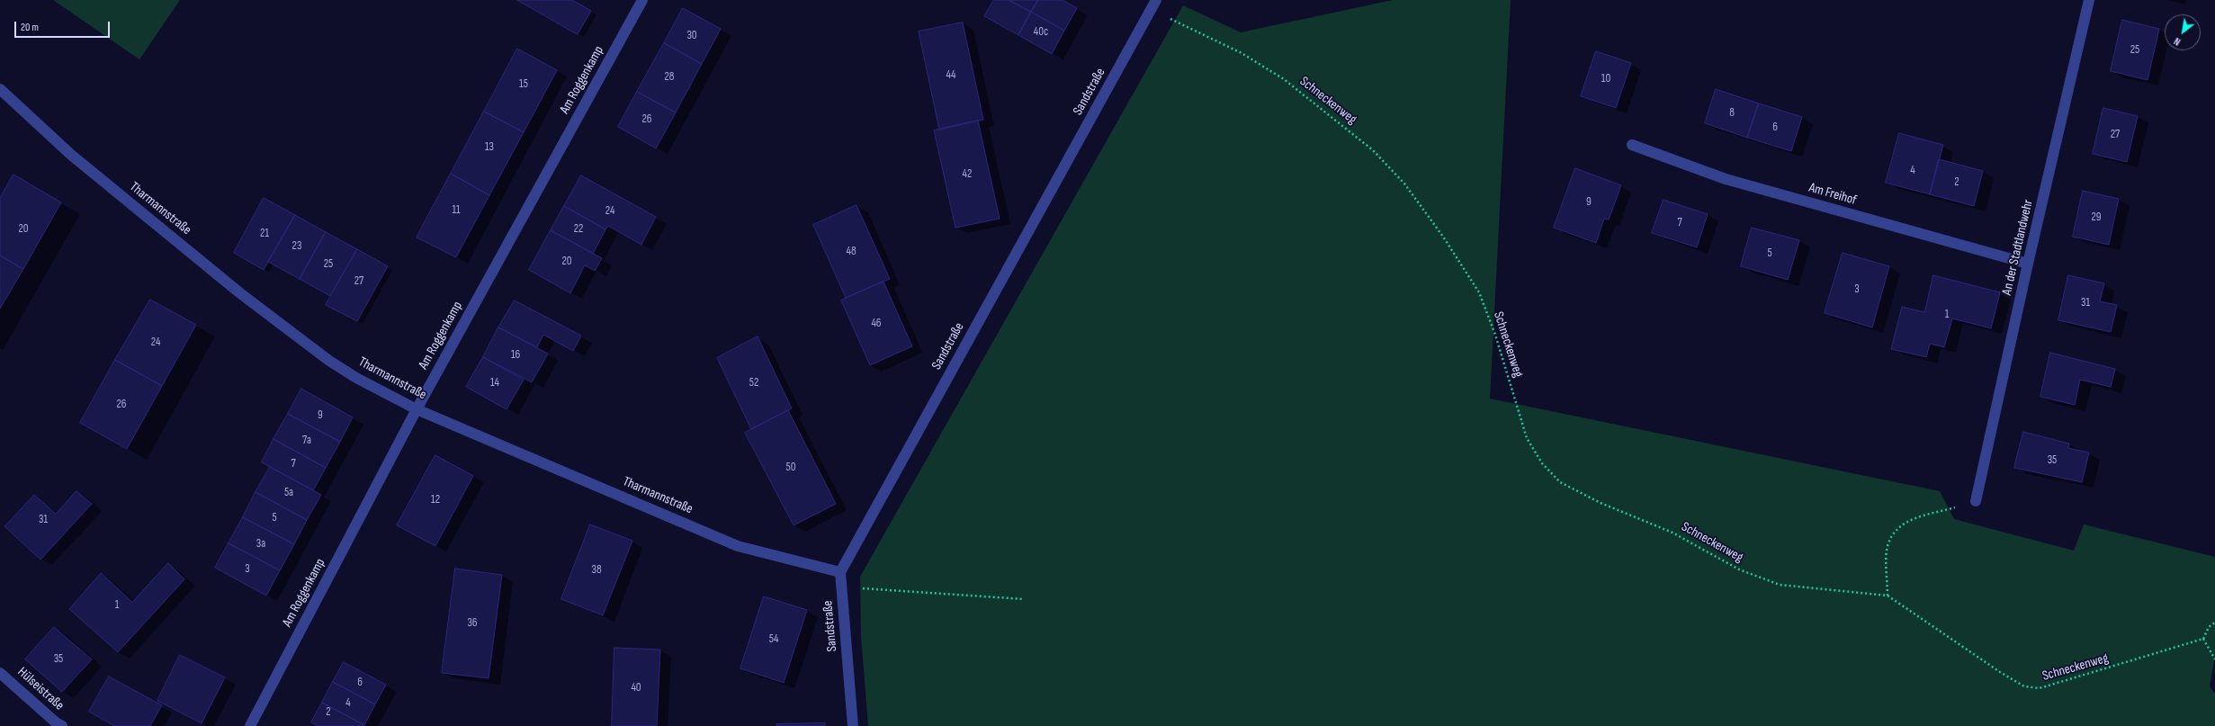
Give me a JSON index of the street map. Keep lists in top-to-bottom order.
{
  "streets": {
    "street": [
      "Am Roggenkamp",
      "Sandstraße",
      "Am Freihof",
      "Tharmannstraße",
      "An der Stadtlandwehr",
      "Hülseistraße"
    ],
    "path": ["Schneckenweg"]
  },
  "crossings": [
    ["Am Roggenkamp", "Tharmannstraße"],
    ["Sandstraße", "Schneckenweg"],
    ["Sandstraße", "Tharmannstraße"],
    ["Am Freihof", "An der Stadtlandwehr"]
  ],
  "house_numbers": [
    "40c",
    "30",
    "25",
    "44",
    "28",
    "10",
    "15",
    "8",
    "26",
    "6",
    "27",
    "13",
    "4",
    "42",
    "2",
    "9",
    "11",
    "24",
    "29",
    "7",
    "20",
    "22",
    "21",
    "23",
    "48",
    "5",
    "20",
    "25",
    "27",
    "3",
    "31",
    "1",
    "46",
    "24",
    "16",
    "14",
    "52",
    "26",
    "9",
    "7a",
    "35",
    "7",
    "50",
    "5a",
    "12",
    "5",
    "31",
    "3a",
    "3",
    "38",
    "1",
    "36",
    "54",
    "35",
    "6",
    "40",
    "4",
    "2"
  ],
  "scale_bar": "20 m",
  "north": "bottom left"
}
